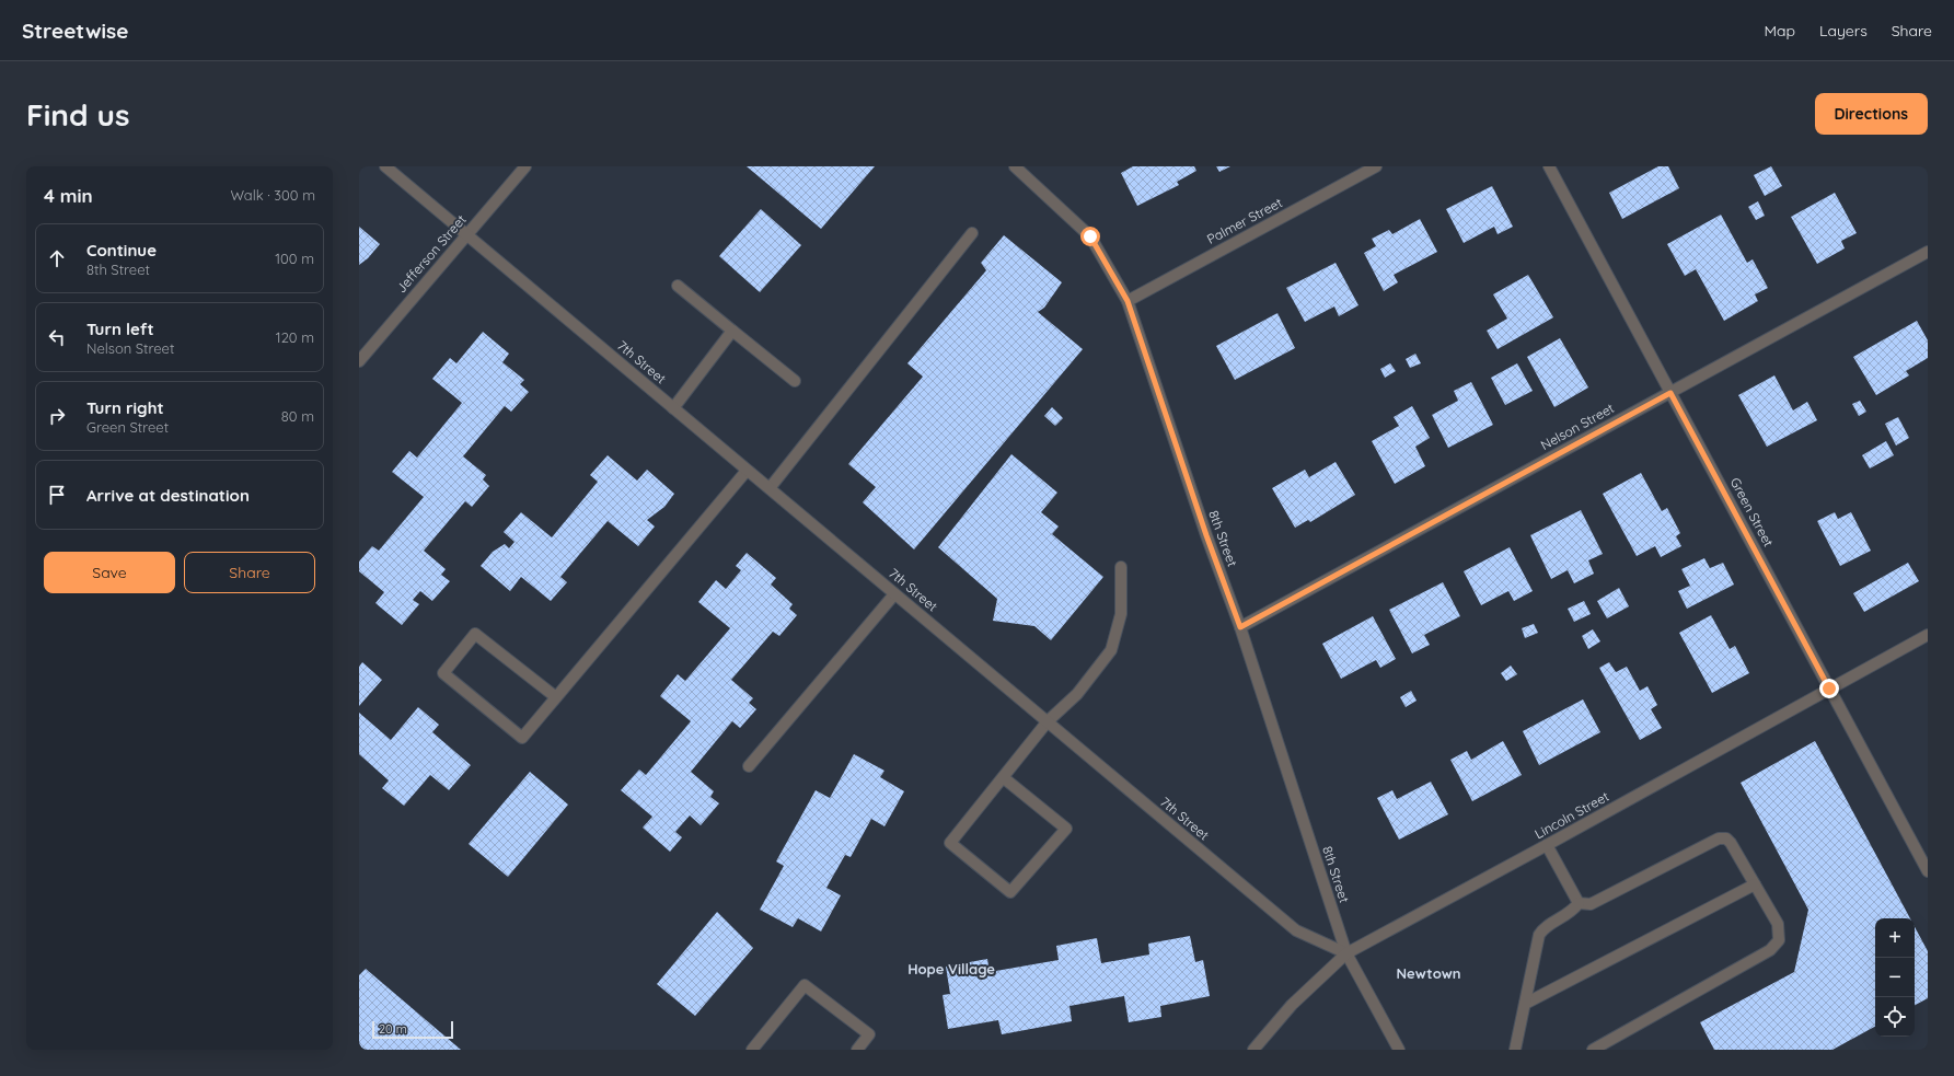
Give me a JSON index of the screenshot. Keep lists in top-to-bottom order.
{
  "streets": {
    "street": [
      "Palmer Street",
      "Jefferson Street",
      "7th Street",
      "Nelson Street",
      "Green Street",
      "8th Street",
      "Lincoln Street"
    ]
  },
  "crossings": [
    ["Palmer Street", "8th Street"],
    ["Jefferson Street", "7th Street"],
    ["7th Street", "8th Street"],
    ["7th Street", "Lincoln Street"],
    ["Nelson Street", "Green Street"],
    ["Nelson Street", "8th Street"],
    ["Green Street", "Lincoln Street"],
    ["8th Street", "Lincoln Street"]
  ],
  "districts": ["Hope Village", "Newtown"],
  "scale_bar": "20 m",
  "page": {
    "header": "Streetwise",
    "nav": ["Map", "Layers", "Share"],
    "buttons": [
      "Directions",
      ["Save", "Share"]
    ],
    "title": "Find us",
    "heading": ["4 min", "Walk · 300 m"],
    "list": [
      ["Continue", "8th Street", "100 m"],
      ["Turn left", "Nelson Street", "120 m"],
      ["Turn right", "Green Street", "80 m"],
      "Arrive at destination"
    ],
    "map_buttons": ["+", "−"],
    "scale": "20 m"
  }
}
